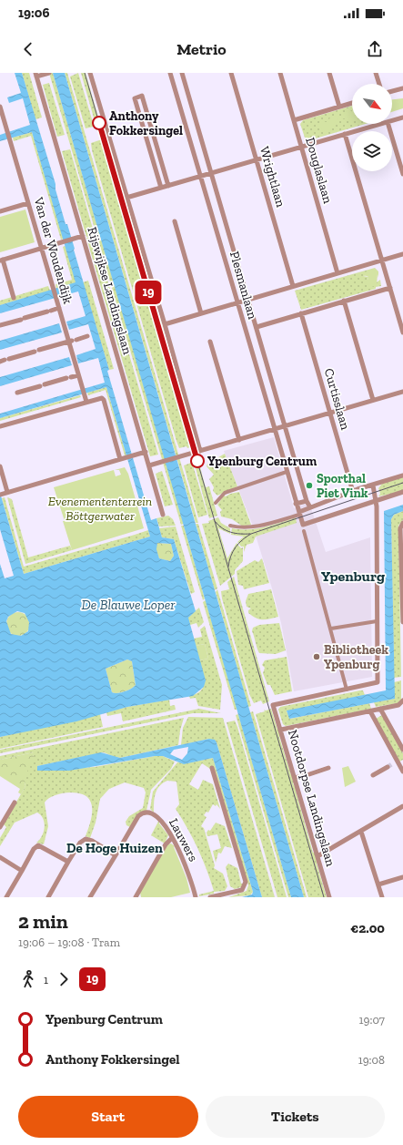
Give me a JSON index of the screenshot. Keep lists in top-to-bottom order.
{
  "streets": {
    "street": [
      "Douglaslaan",
      "Wrightlaan",
      "Van der Woudendijk",
      "Plesmanlaan",
      "Rijswijkse Landingslaan",
      "Curtisslaan",
      "Nootdorpse Landingslaan",
      "Lauwers"
    ]
  },
  "districts": ["Ypenburg", "De Hoge Huizen"],
  "water": ["De Blauwe Loper"],
  "parks": ["Evenemententerrein Böttgerwater"],
  "places": [
    "Anthony Fokkersingel",
    "Ypenburg Centrum",
    "Sporthal Piet Vink",
    "Bibliotheek Ypenburg"
  ],
  "lines": ["tram line 19"],
  "north": "bottom right",
  "page": {
    "status": "19:06",
    "header": "Metrio",
    "on_map": "19",
    "heading": ["2 min", "19:06 – 19:08 · Tram", "€2.00"],
    "legs": ["1", "19"],
    "list": [
      {
        "name": "Ypenburg Centrum",
        "value": "19:07"
      },
      {
        "name": "Anthony Fokkersingel",
        "value": "19:08"
      }
    ],
    "buttons": ["Start", "Tickets"]
  }
}
